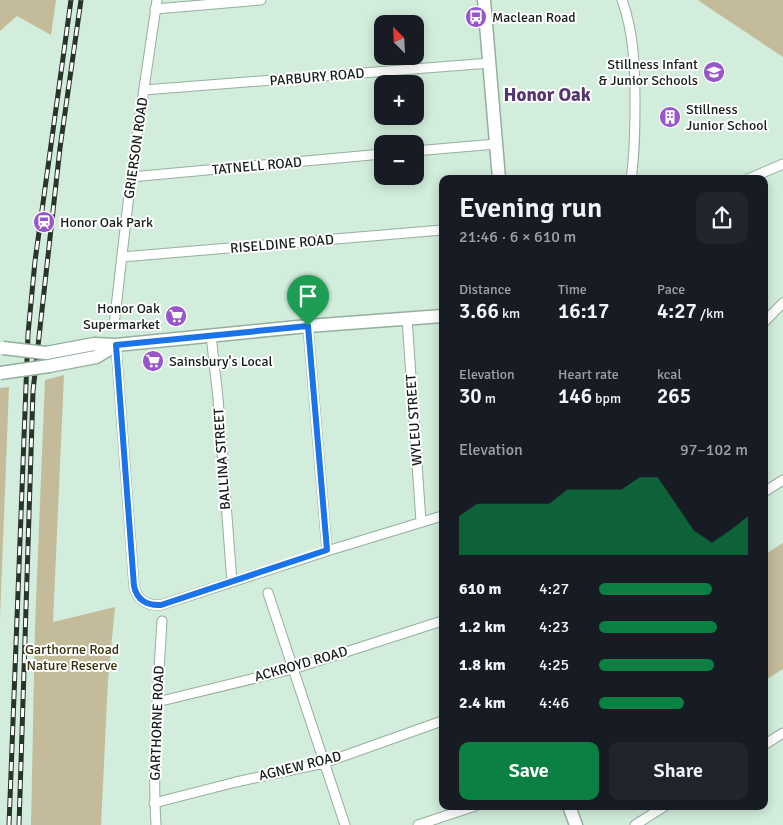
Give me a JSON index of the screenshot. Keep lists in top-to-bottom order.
{
  "streets": {
    "street": [
      "PARBURY ROAD",
      "GRIERSON ROAD",
      "TATNELL ROAD",
      "RISELDINE ROAD",
      "WYLEU STREET",
      "BALLINA STREET",
      "ACKROYD ROAD",
      "GARTHORNE ROAD",
      "AGNEW ROAD"
    ]
  },
  "crossings": [
    ["PARBURY ROAD", "GRIERSON ROAD"],
    ["GRIERSON ROAD", "TATNELL ROAD"],
    ["GRIERSON ROAD", "RISELDINE ROAD"],
    ["ACKROYD ROAD", "GARTHORNE ROAD"],
    ["GARTHORNE ROAD", "AGNEW ROAD"]
  ],
  "districts": ["Honor Oak"],
  "parks": ["Garthorne Road Nature Reserve"],
  "places": {
    "bus stop": ["Maclean Road"],
    "school or university": ["Stillness Infant & Junior Schools"],
    "building": ["Stillness Junior School"],
    "station": ["Honor Oak Park"],
    "supermarket": ["Honor Oak Supermarket", "Sainsbury's Local"]
  },
  "north": "top left",
  "page": {
    "map_buttons": ["+", "−"],
    "heading": ["Evening run", "21:46 · 6 × 610 m"],
    "stats": [
      ["Distance", "3.66 km"],
      ["Time", "16:17"],
      ["Pace", "4:27 /km"],
      ["Elevation", "30 m"],
      ["Heart rate", "146 bpm"],
      ["kcal", "265"]
    ],
    "chart": ["Elevation", "97–102 m"],
    "list": [
      {
        "name": "610 m",
        "note": "4:27"
      },
      {
        "name": "1.2 km",
        "note": "4:23"
      },
      {
        "name": "1.8 km",
        "note": "4:25"
      },
      {
        "name": "2.4 km",
        "note": "4:46"
      }
    ],
    "buttons": ["Save", "Share"]
  }
}
